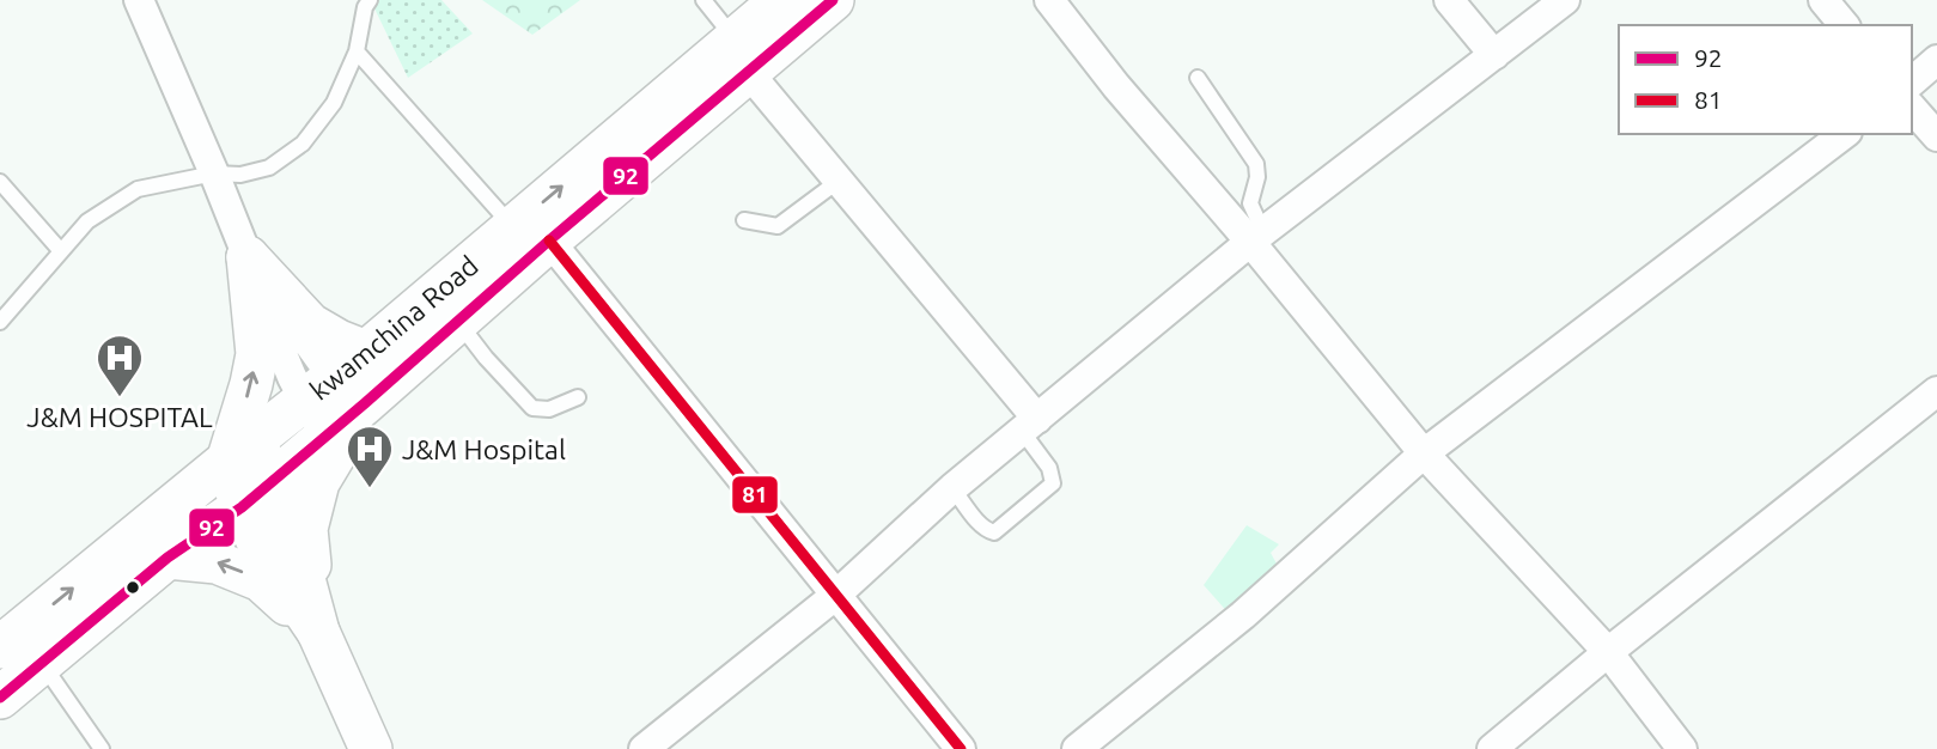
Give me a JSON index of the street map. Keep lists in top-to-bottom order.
{
  "streets": {
    "main road": ["kwamchina Road"]
  },
  "places": {
    "hospital": ["J&M HOSPITAL", "J&M Hospital"]
  },
  "lines": ["transit line 92", "transit line 81"],
  "legend": ["92", "81"]
}
